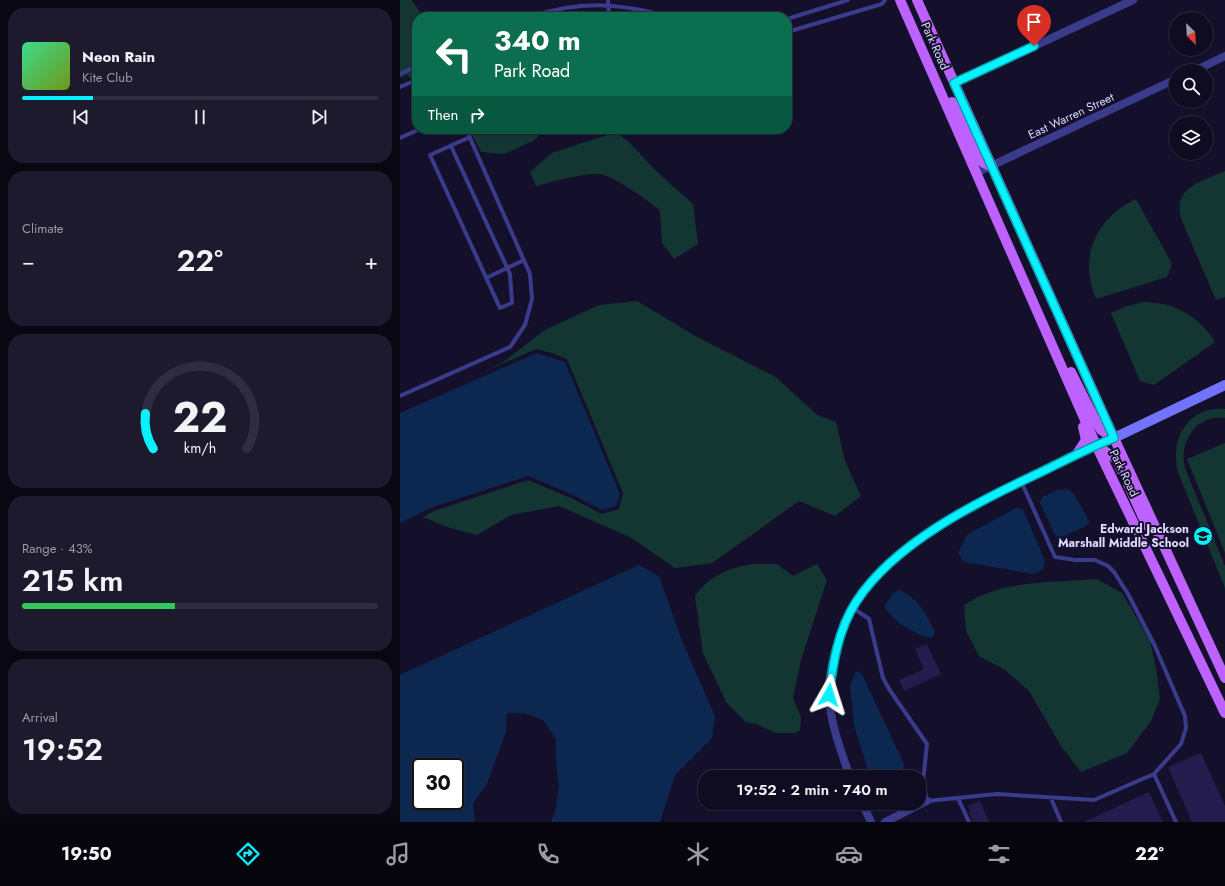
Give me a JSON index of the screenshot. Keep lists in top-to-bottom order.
{
  "streets": {
    "main road": ["Park Road"],
    "street": ["East Warren Street"]
  },
  "crossings": [
    ["Park Road", "East Warren Street"]
  ],
  "places": {
    "school or university": ["Edward Jackson Marshall Middle School"]
  },
  "north": "bottom right",
  "page": {
    "turn": ["340 m", "Park Road"],
    "song": ["Neon Rain", "Kite Club"],
    "then": "Then",
    "tile": [
      "Climate",
      ["Range · 43%", "215 km"],
      ["Arrival", "19:52"]
    ],
    "heat": ["−", "22°", "+"],
    "limit": "30",
    "trip": "19:52 · 2 min · 740 m",
    "tabs": ["19:50", "22°"],
    "gauge": ["22", "km/h"]
  }
}
